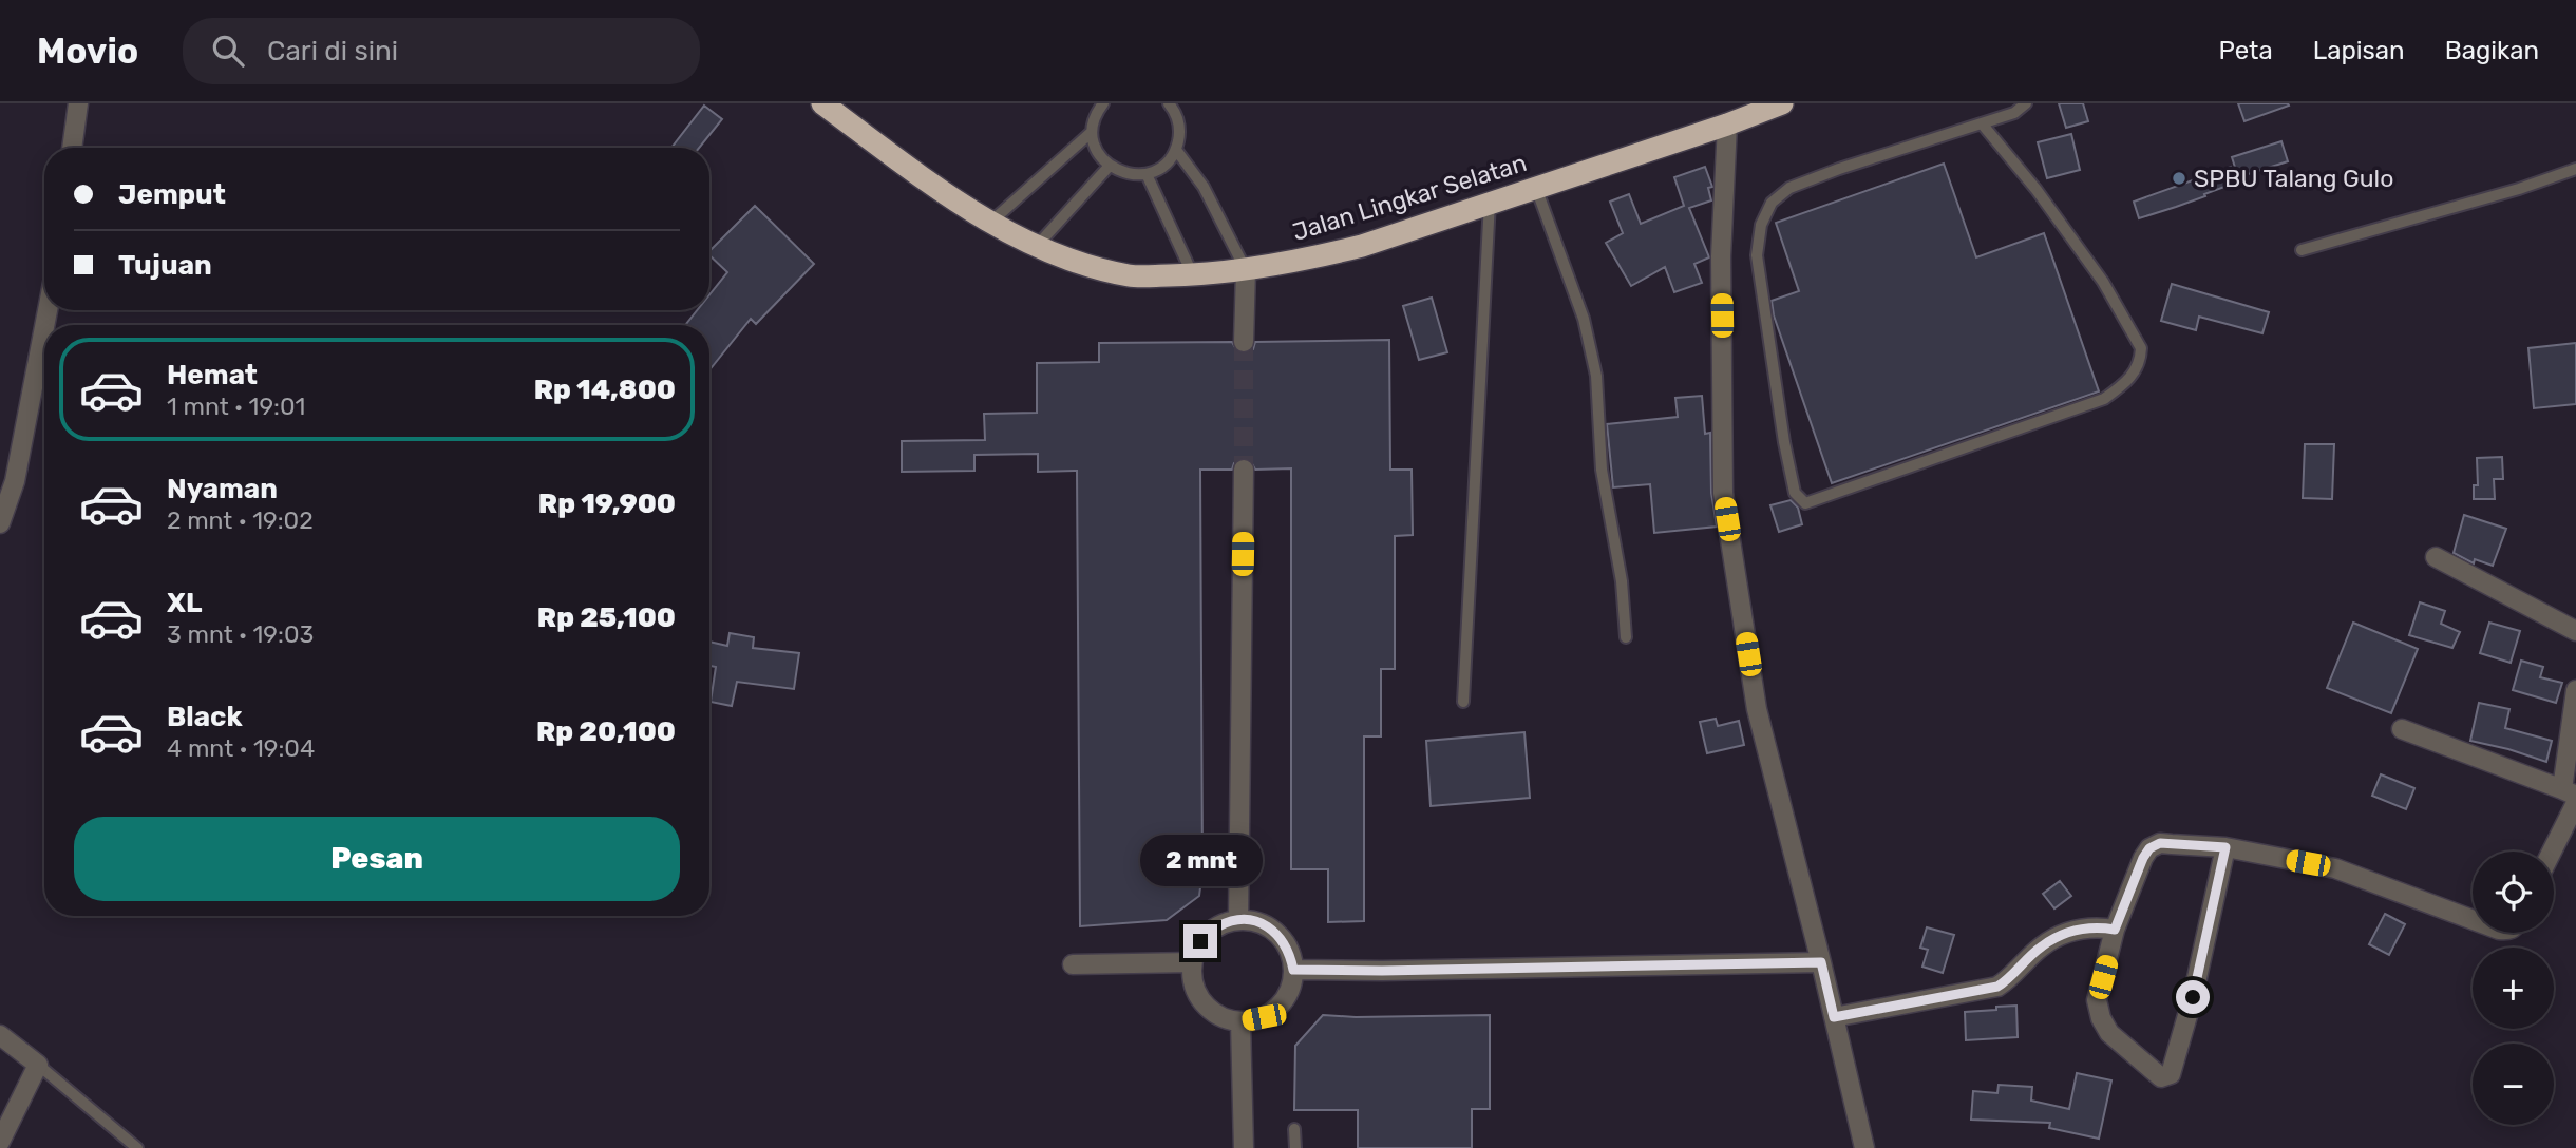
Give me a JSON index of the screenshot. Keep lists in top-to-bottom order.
{
  "streets": {
    "highway": ["Jalan Lingkar Selatan"]
  },
  "places": ["SPBU Talang Gulo"],
  "page": {
    "header": "Movio",
    "search": "Cari di sini",
    "nav": ["Peta", "Lapisan", "Bagikan"],
    "banner": ["Jemput", "Tujuan"],
    "list": [
      {
        "name": "Hemat",
        "note": "1 mnt · 19:01",
        "value": "Rp 14,800"
      },
      {
        "name": "Nyaman",
        "note": "2 mnt · 19:02",
        "value": "Rp 19,900"
      },
      {
        "name": "XL",
        "note": "3 mnt · 19:03",
        "value": "Rp 25,100"
      },
      {
        "name": "Black",
        "note": "4 mnt · 19:04",
        "value": "Rp 20,100"
      }
    ],
    "buttons": "Pesan",
    "bubble": "2 mnt",
    "map_buttons": ["+", "−"]
  }
}
